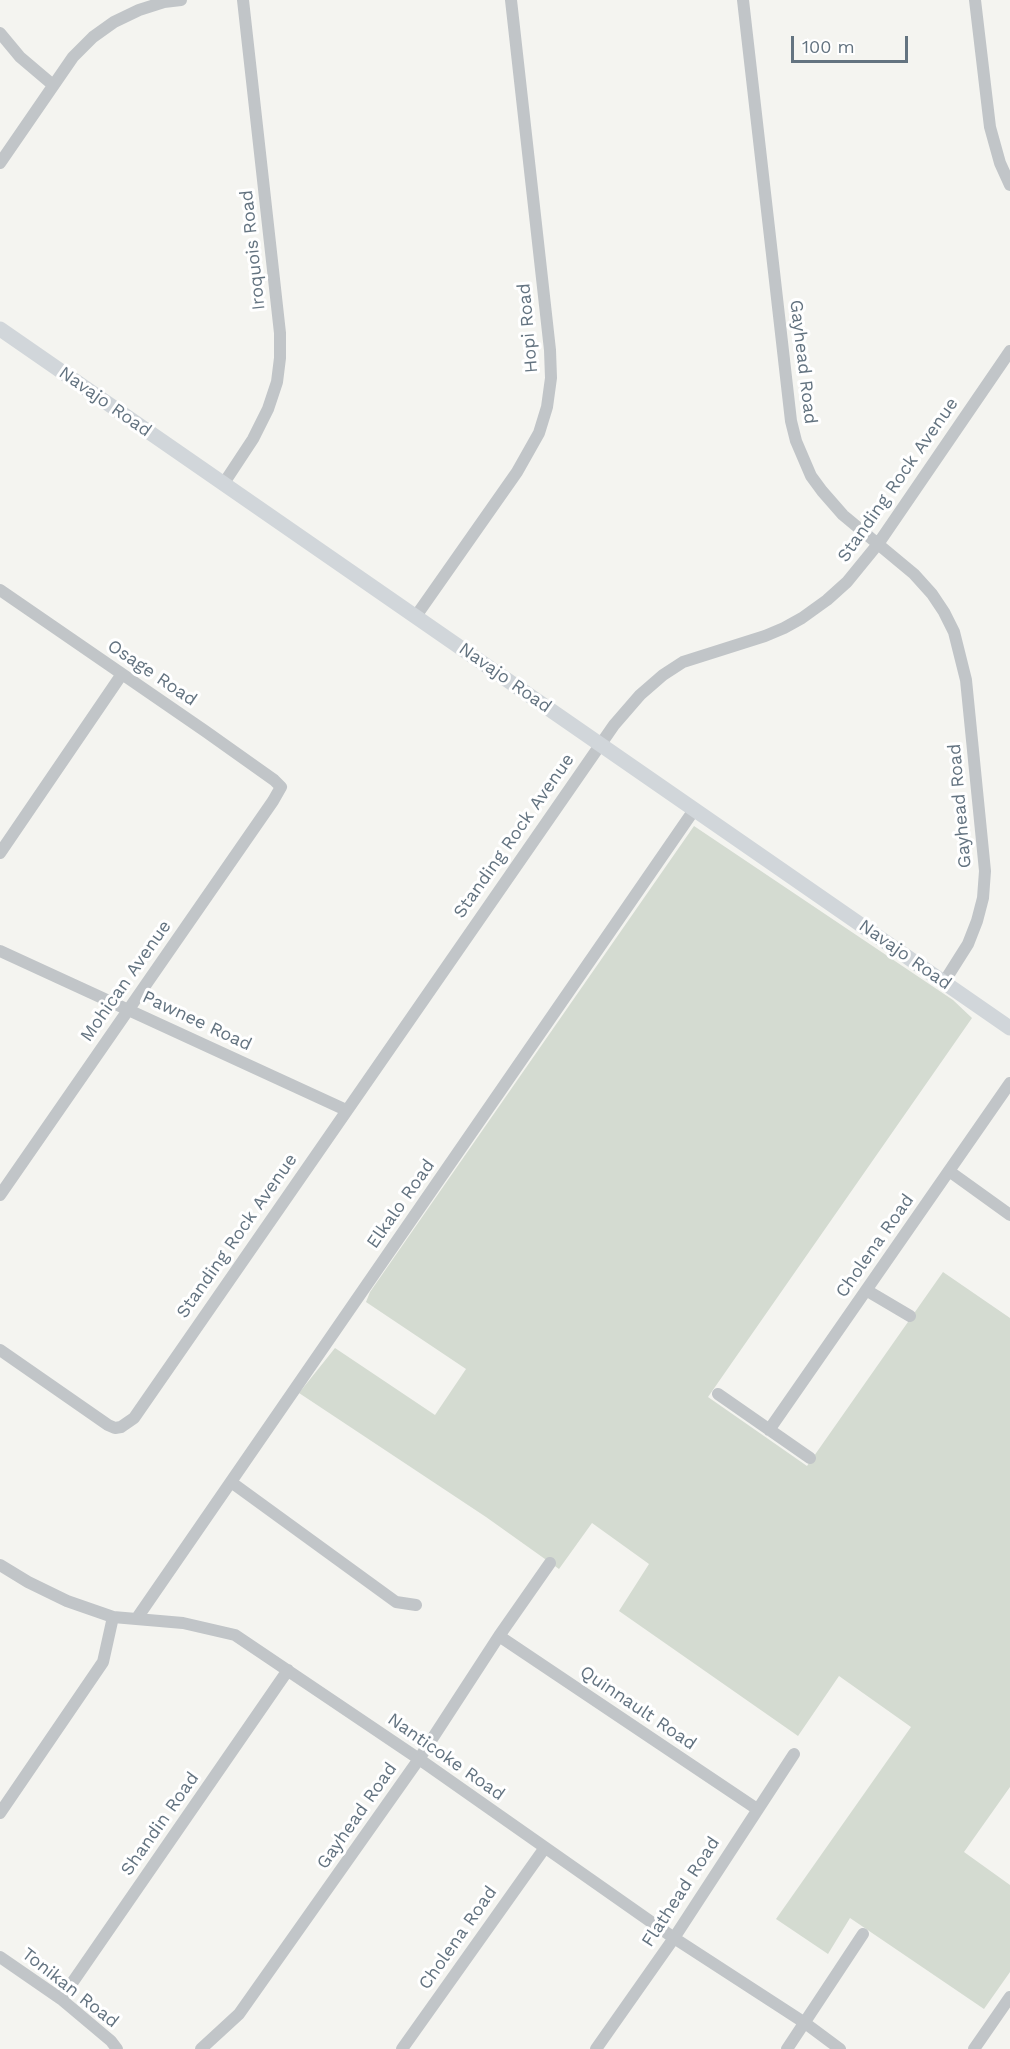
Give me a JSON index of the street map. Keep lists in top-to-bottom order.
{
  "streets": {
    "main road": ["Navajo Road"],
    "street": [
      "Iroquois Road",
      "Hopi Road",
      "Gayhead Road",
      "Standing Rock Avenue",
      "Osage Road",
      "Mohican Avenue",
      "Pawnee Road",
      "Elkalo Road",
      "Cholena Road",
      "Quinnault Road",
      "Nanticoke Road",
      "Shandin Road",
      "Flathead Road",
      "Tonikan Road"
    ]
  },
  "crossings": [
    ["Iroquois Road", "Navajo Road"],
    ["Hopi Road", "Navajo Road"],
    ["Gayhead Road", "Navajo Road"],
    ["Gayhead Road", "Standing Rock Avenue"],
    ["Gayhead Road", "Quinnault Road"],
    ["Gayhead Road", "Nanticoke Road"],
    ["Navajo Road", "Standing Rock Avenue"],
    ["Navajo Road", "Elkalo Road"],
    ["Standing Rock Avenue", "Pawnee Road"],
    ["Osage Road", "Mohican Avenue"],
    ["Mohican Avenue", "Pawnee Road"],
    ["Elkalo Road", "Nanticoke Road"],
    ["Cholena Road", "Nanticoke Road"],
    ["Quinnault Road", "Flathead Road"],
    ["Nanticoke Road", "Shandin Road"],
    ["Nanticoke Road", "Flathead Road"],
    ["Shandin Road", "Tonikan Road"]
  ],
  "scale_bar": "100 m"
}
